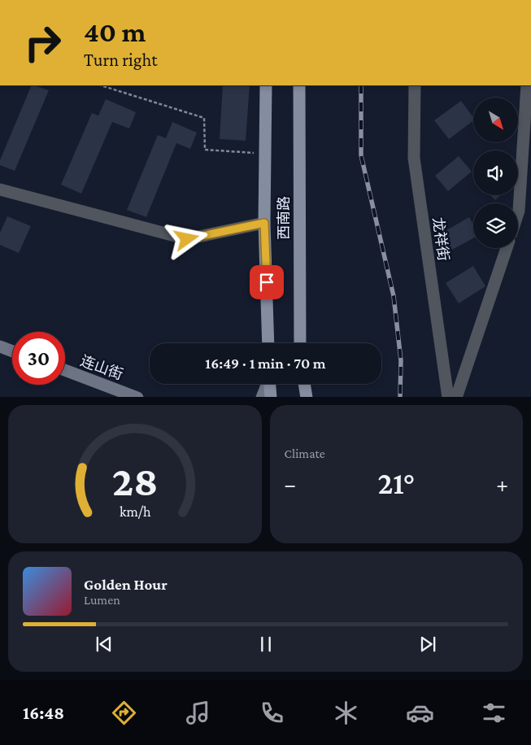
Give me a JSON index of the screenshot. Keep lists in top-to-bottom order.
{
  "streets": {
    "main road": ["西南路"],
    "street": ["龙祥街", "连山街"]
  },
  "north": "bottom right",
  "page": {
    "turn": ["40 m", "Turn right"],
    "limit": "30",
    "trip": "16:49 · 1 min · 70 m",
    "tile": "Climate",
    "heat": ["−", "21°", "+"],
    "song": ["Golden Hour", "Lumen"],
    "tabs": "16:48",
    "gauge": ["28", "km/h"]
  }
}
